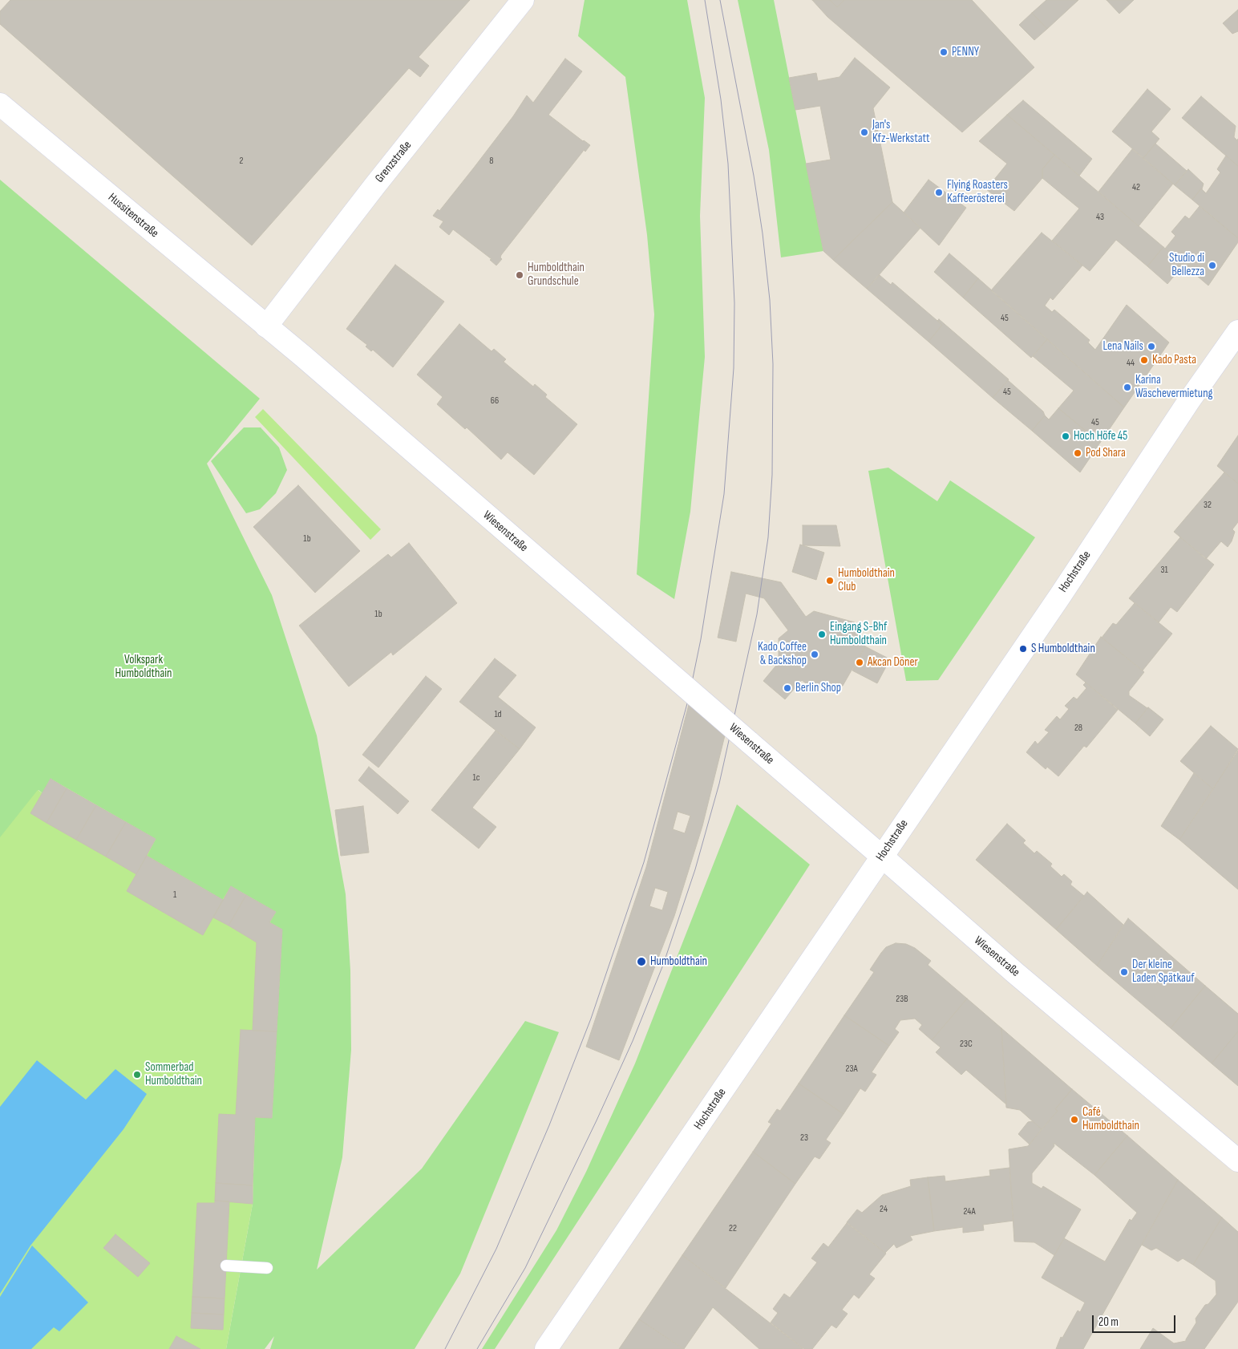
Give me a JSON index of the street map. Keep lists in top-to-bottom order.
{
  "streets": {
    "street": [
      "Grenzstraße",
      "Hussitenstraße",
      "Wiesenstraße",
      "Hochstraße"
    ]
  },
  "crossings": [
    ["Grenzstraße", "Hussitenstraße"],
    ["Grenzstraße", "Wiesenstraße"],
    ["Hussitenstraße", "Wiesenstraße"],
    ["Wiesenstraße", "Hochstraße"]
  ],
  "parks": ["Volkspark Humboldthain"],
  "places": [
    "PENNY",
    "Jan's Kfz-Werkstatt",
    "Flying Roasters Kaffeerösterei",
    "Studio di Bellezza",
    "Humboldthain Grundschule",
    "Lena Nails",
    "Kado Pasta",
    "Karina Wäschevermietung",
    "Hoch Höfe 45",
    "Pod Shara",
    "Humboldthain Club",
    "Eingang S-Bhf Humboldthain",
    "S Humboldthain",
    "Kado Coffee & Backshop",
    "Akcan Döner",
    "Berlin Shop",
    "Humboldthain",
    "Der kleine Laden Spätkauf",
    "Sommerbad Humboldthain",
    "Café Humboldthain"
  ],
  "house_numbers": [
    "2",
    "8",
    "42",
    "43",
    "45",
    "44",
    "45",
    "66",
    "45",
    "32",
    "1b",
    "31",
    "1b",
    "1d",
    "28",
    "1c",
    "1",
    "23B",
    "23C",
    "23A",
    "23",
    "24",
    "24A",
    "22"
  ],
  "scale_bar": "20 m"
}
